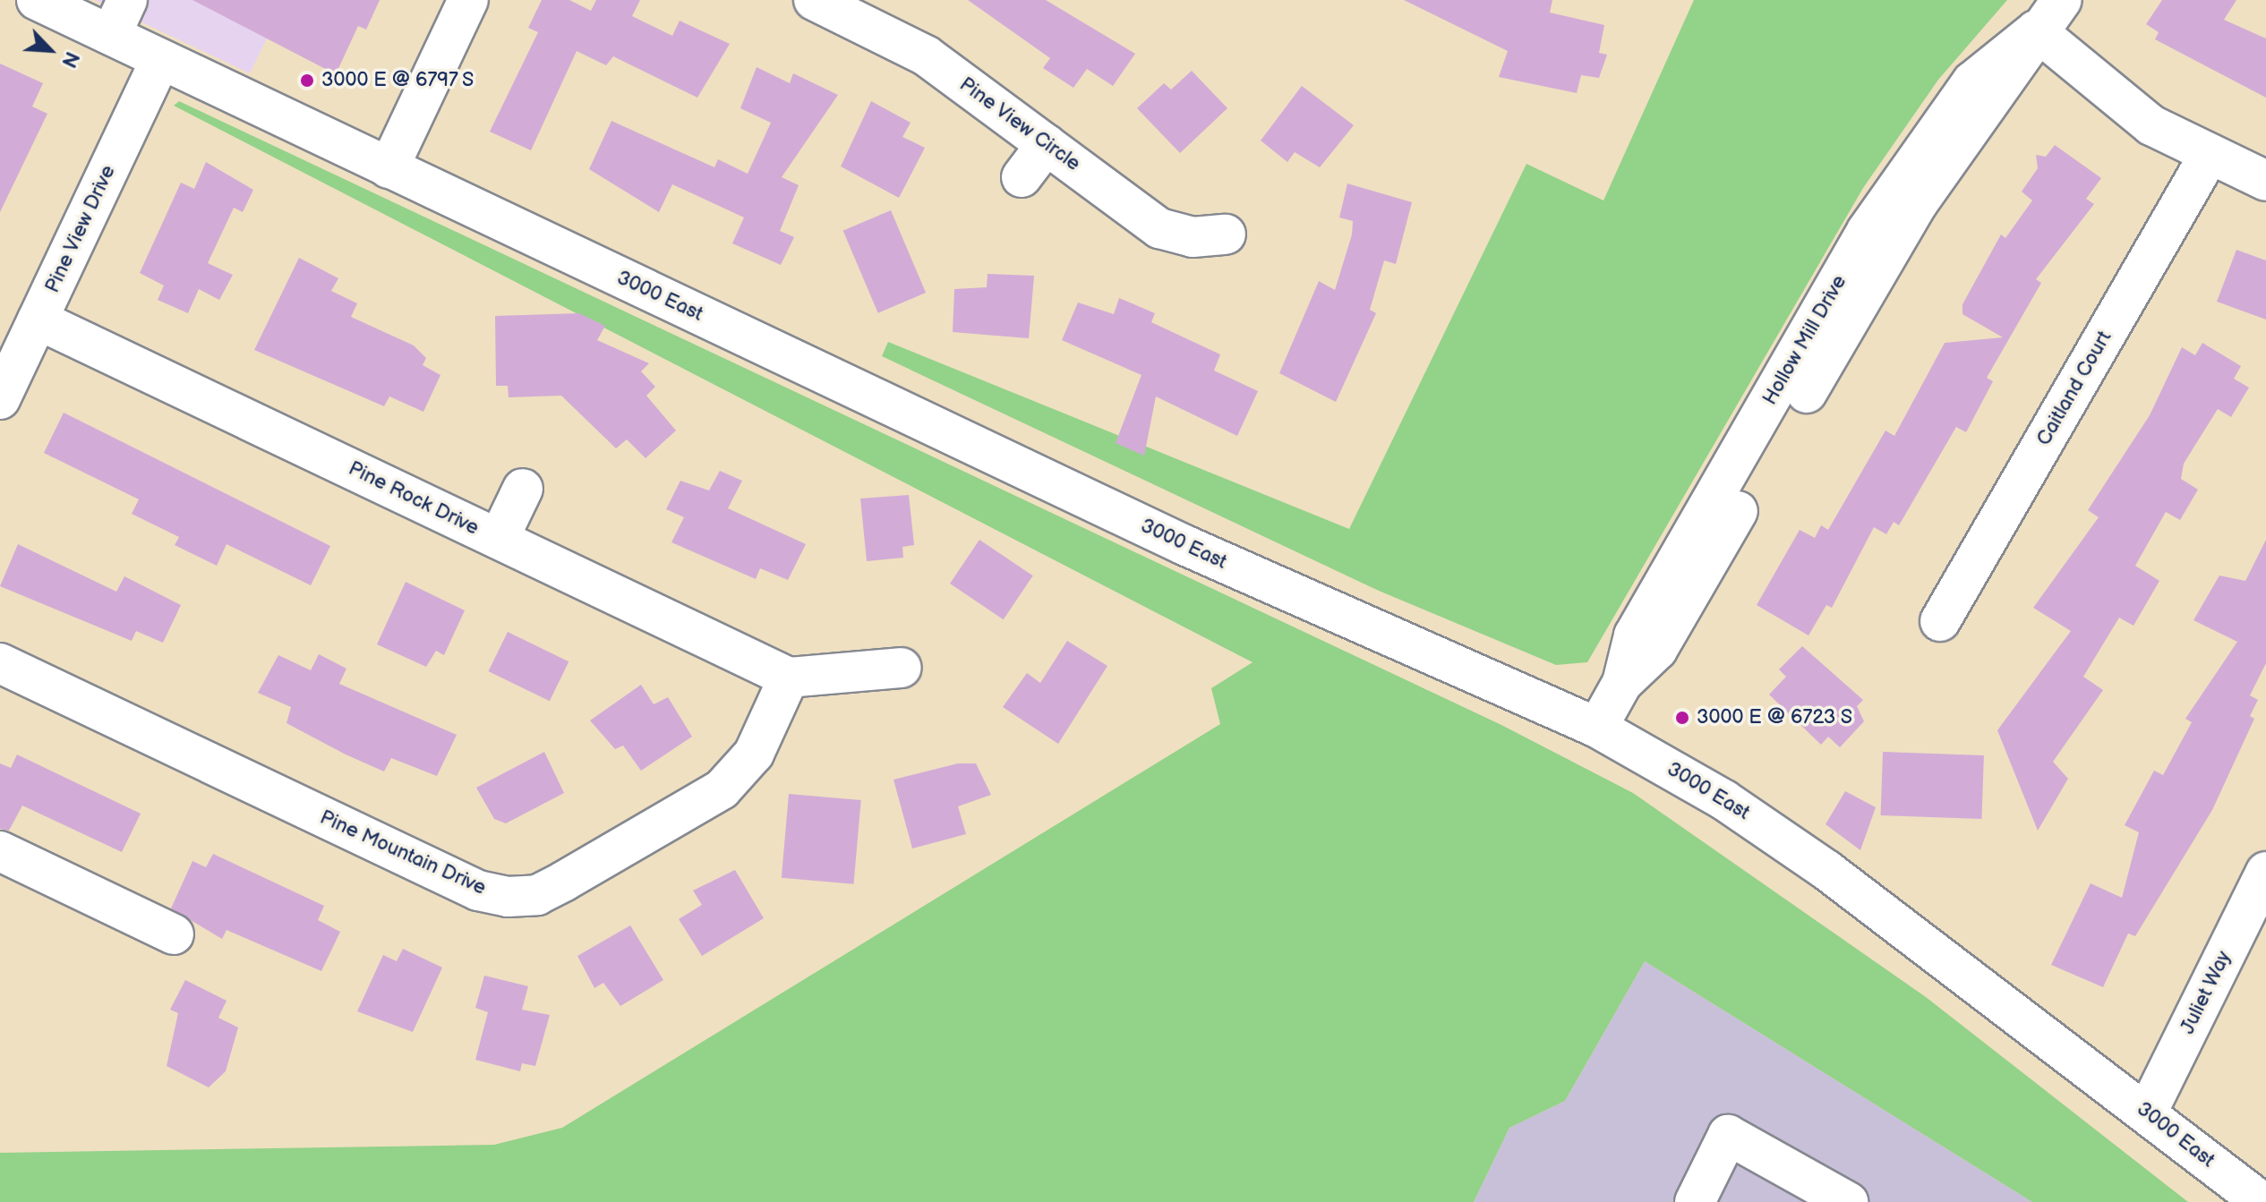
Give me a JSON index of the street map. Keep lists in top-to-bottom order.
{
  "streets": {
    "street": [
      "Pine View Circle",
      "Pine View Drive",
      "3000 East",
      "Hollow Mill Drive",
      "Caitland Court",
      "Pine Rock Drive",
      "Pine Mountain Drive",
      "Juliet Way"
    ]
  },
  "crossings": [
    ["Pine View Drive", "3000 East"],
    ["Pine View Drive", "Pine Rock Drive"],
    ["3000 East", "Hollow Mill Drive"],
    ["3000 East", "Juliet Way"],
    ["Pine Rock Drive", "Pine Mountain Drive"]
  ],
  "places": ["3000 E @ 6797 S", "3000 E @ 6723 S"],
  "north": "bottom right"
}
